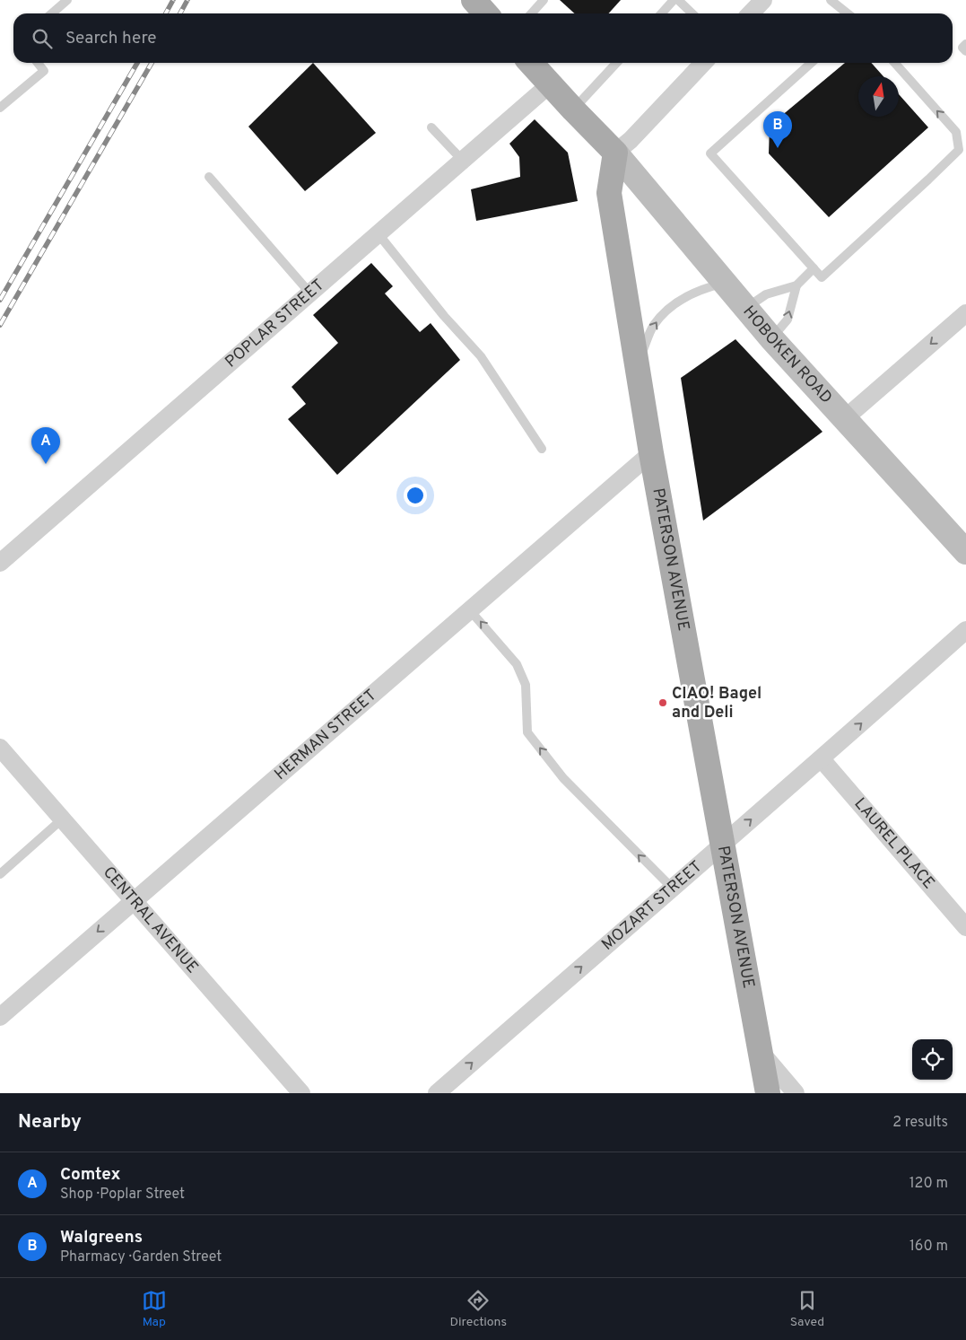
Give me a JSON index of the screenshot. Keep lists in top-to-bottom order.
{
  "streets": {
    "main road": ["PATERSON AVENUE"],
    "street": [
      "POPLAR STREET",
      "HOBOKEN ROAD",
      "HERMAN STREET",
      "LAUREL PLACE",
      "MOZART STREET",
      "CENTRAL AVENUE"
    ]
  },
  "crossings": [
    ["HOBOKEN ROAD", "PATERSON AVENUE"],
    ["PATERSON AVENUE", "HERMAN STREET"],
    ["PATERSON AVENUE", "MOZART STREET"],
    ["HERMAN STREET", "CENTRAL AVENUE"],
    ["LAUREL PLACE", "MOZART STREET"]
  ],
  "one_way": ["MOZART STREET"],
  "places": ["CIAO! Bagel and Deli"],
  "north": "top",
  "page": {
    "search": "Search here",
    "pins": ["B", "A"],
    "heading": ["Nearby", "2 results"],
    "list": [
      {
        "mark": "A",
        "name": "Comtex",
        "note": "Shop · Poplar Street",
        "value": "120 m"
      },
      {
        "mark": "B",
        "name": "Walgreens",
        "note": "Pharmacy · Garden Street",
        "value": "160 m"
      }
    ],
    "nav": ["Map", "Directions", "Saved"]
  }
}
